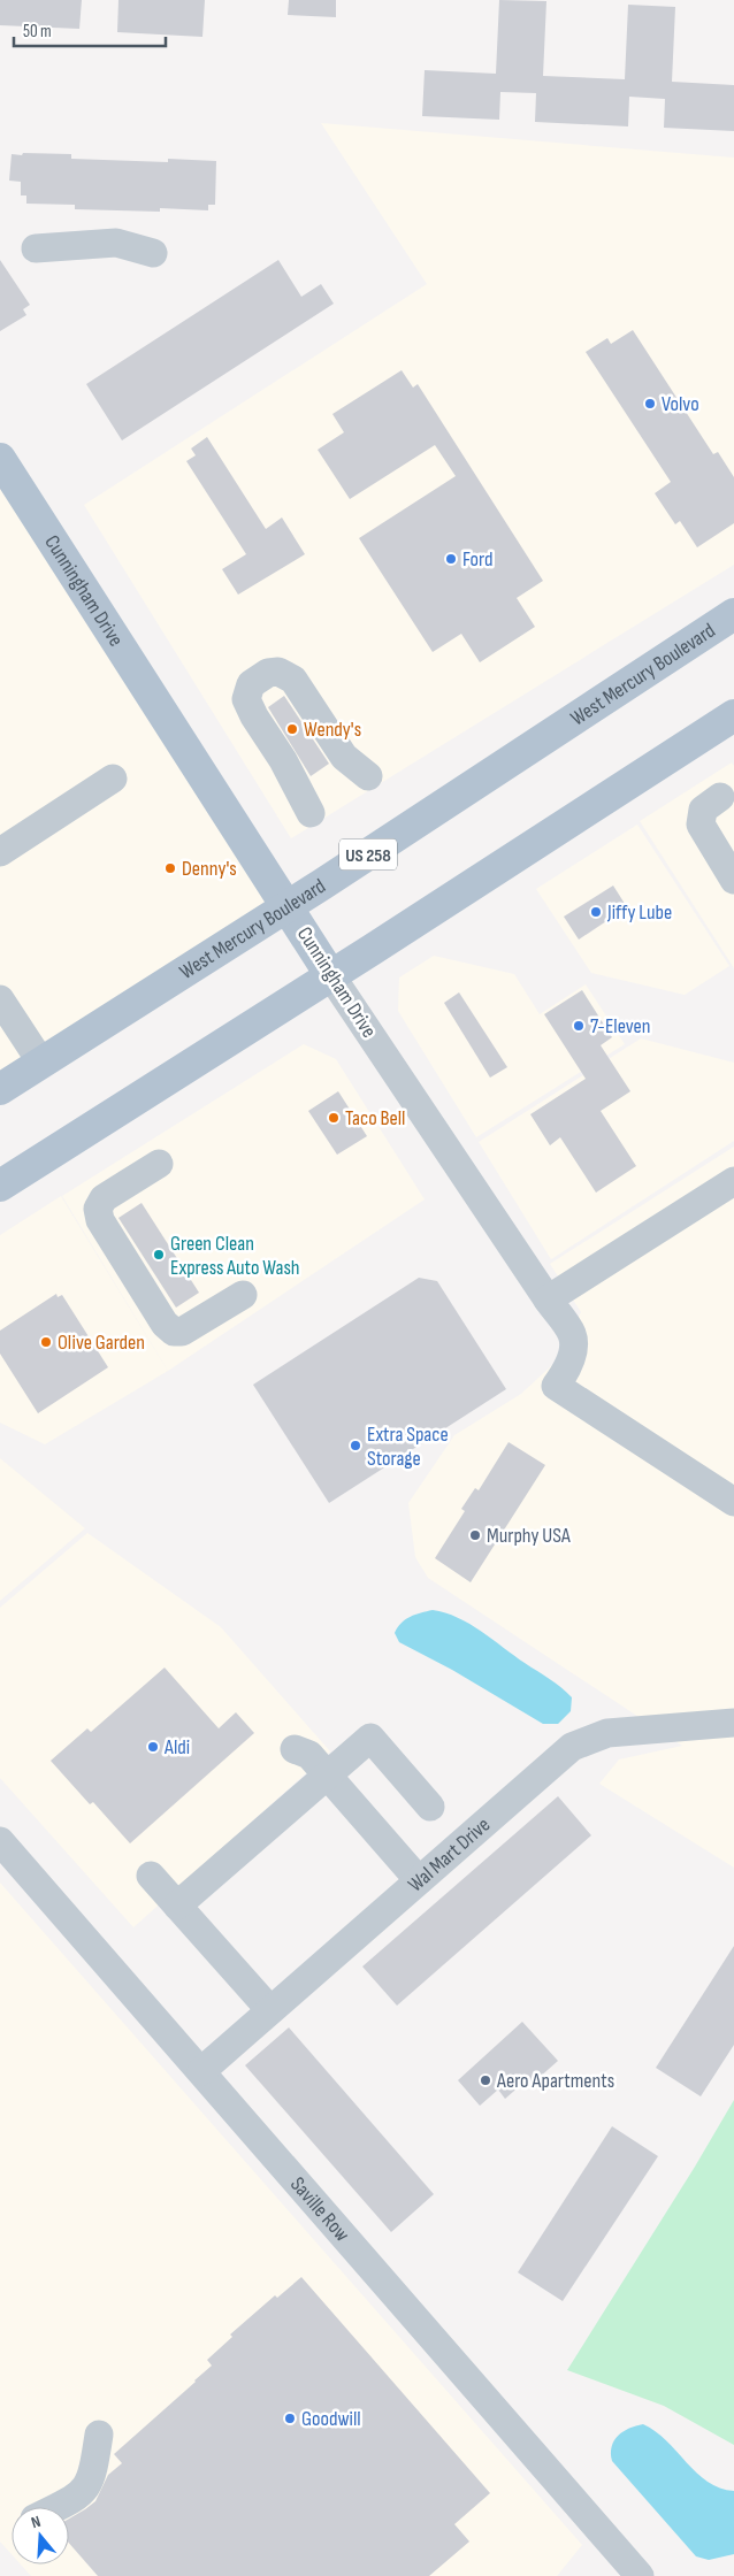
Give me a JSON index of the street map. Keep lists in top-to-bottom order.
{
  "streets": {
    "main road": ["Cunningham Drive", "West Mercury Boulevard", "US 258"],
    "street": ["Wal Mart Drive", "Saville Row"]
  },
  "crossings": [
    ["Cunningham Drive", "West Mercury Boulevard"],
    ["Wal Mart Drive", "Saville Row"]
  ],
  "places": [
    "Volvo",
    "Ford",
    "Wendy's",
    "Denny's",
    "Jiffy Lube",
    "7-Eleven",
    "Taco Bell",
    "Green Clean Express Auto Wash",
    "Olive Garden",
    "Extra Space Storage",
    "Murphy USA",
    "Aldi",
    "Aero Apartments",
    "Goodwill"
  ],
  "scale_bar": "50 m",
  "north": "top"
}
